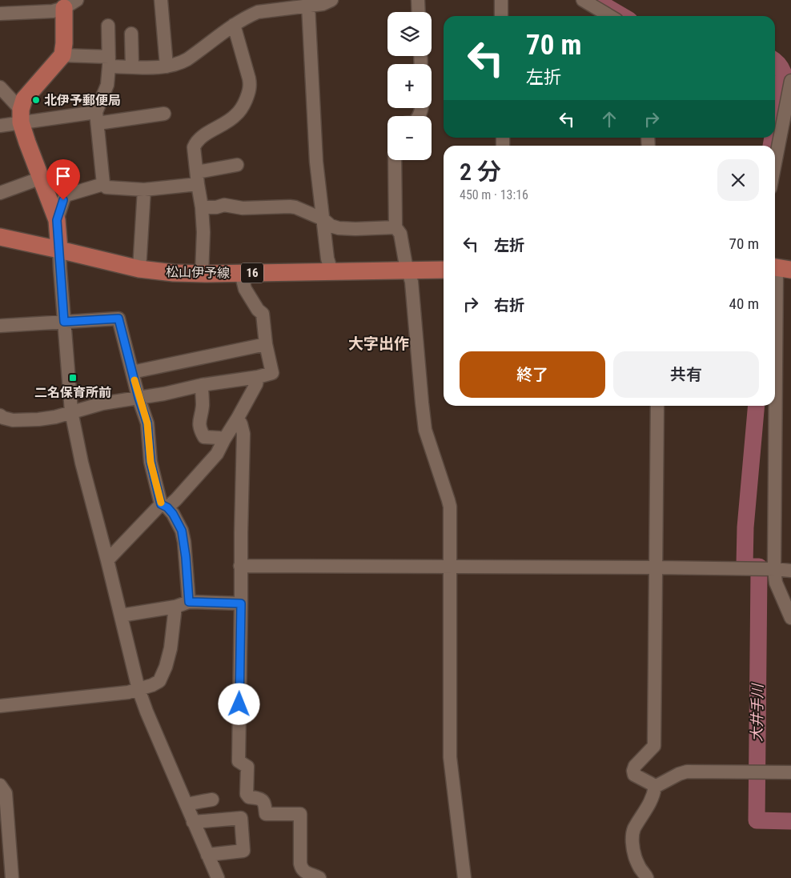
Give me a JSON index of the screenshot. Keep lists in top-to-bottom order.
{
  "streets": {
    "main road": ["松山伊予線", "16"]
  },
  "districts": ["大字出作"],
  "water": ["大井手川"],
  "places": {
    "other": ["北伊予郵便局"],
    "transit": ["二名保育所前"]
  },
  "page": {
    "map_buttons": ["+", "−"],
    "turn": ["70 m", "左折"],
    "heading": ["2 分", "450 m · 13:16"],
    "list": [
      {
        "name": "左折",
        "value": "70 m"
      },
      {
        "name": "右折",
        "value": "40 m"
      }
    ],
    "buttons": ["終了", "共有"]
  }
}
